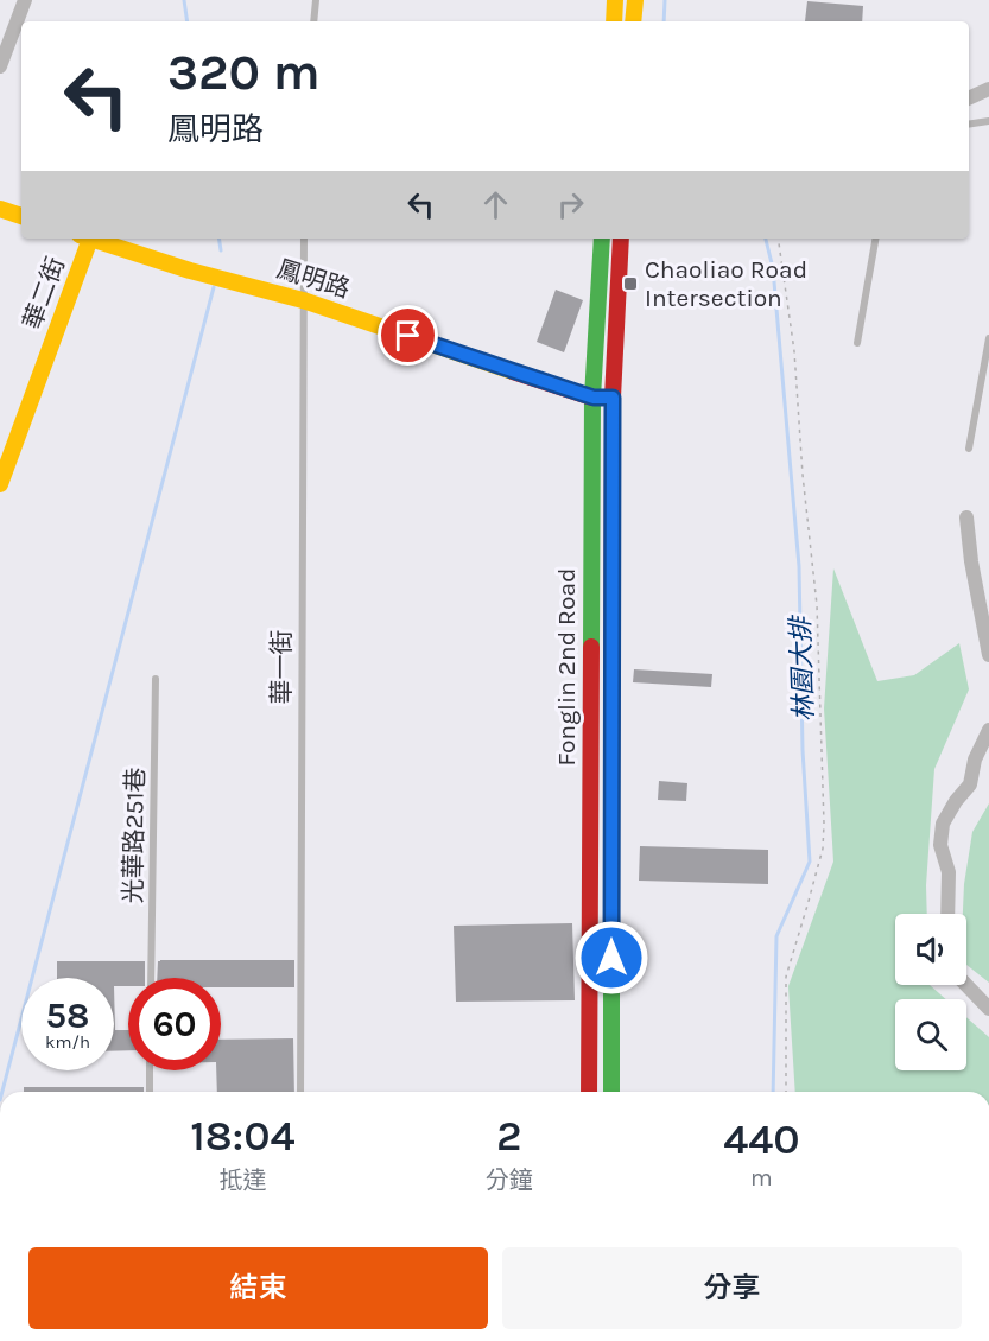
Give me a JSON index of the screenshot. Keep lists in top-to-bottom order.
{
  "streets": {
    "main road": ["鳳明路", "華二街", "Fonglin 2nd Road"],
    "lane": ["華一街", "光華路251巷"]
  },
  "crossings": [
    ["鳳明路", "華一街"],
    ["鳳明路", "Fonglin 2nd Road"]
  ],
  "water": ["林園大排"],
  "places": {
    "transit": ["Chaoliao Road Intersection"]
  },
  "page": {
    "turn": ["320 m", "鳳明路"],
    "speed": "58 km/h",
    "limit": "60",
    "eta": [
      "18:04",
      "抵達",
      "2",
      "分鐘",
      "440",
      "m"
    ],
    "buttons": ["結束", "分享"]
  }
}
